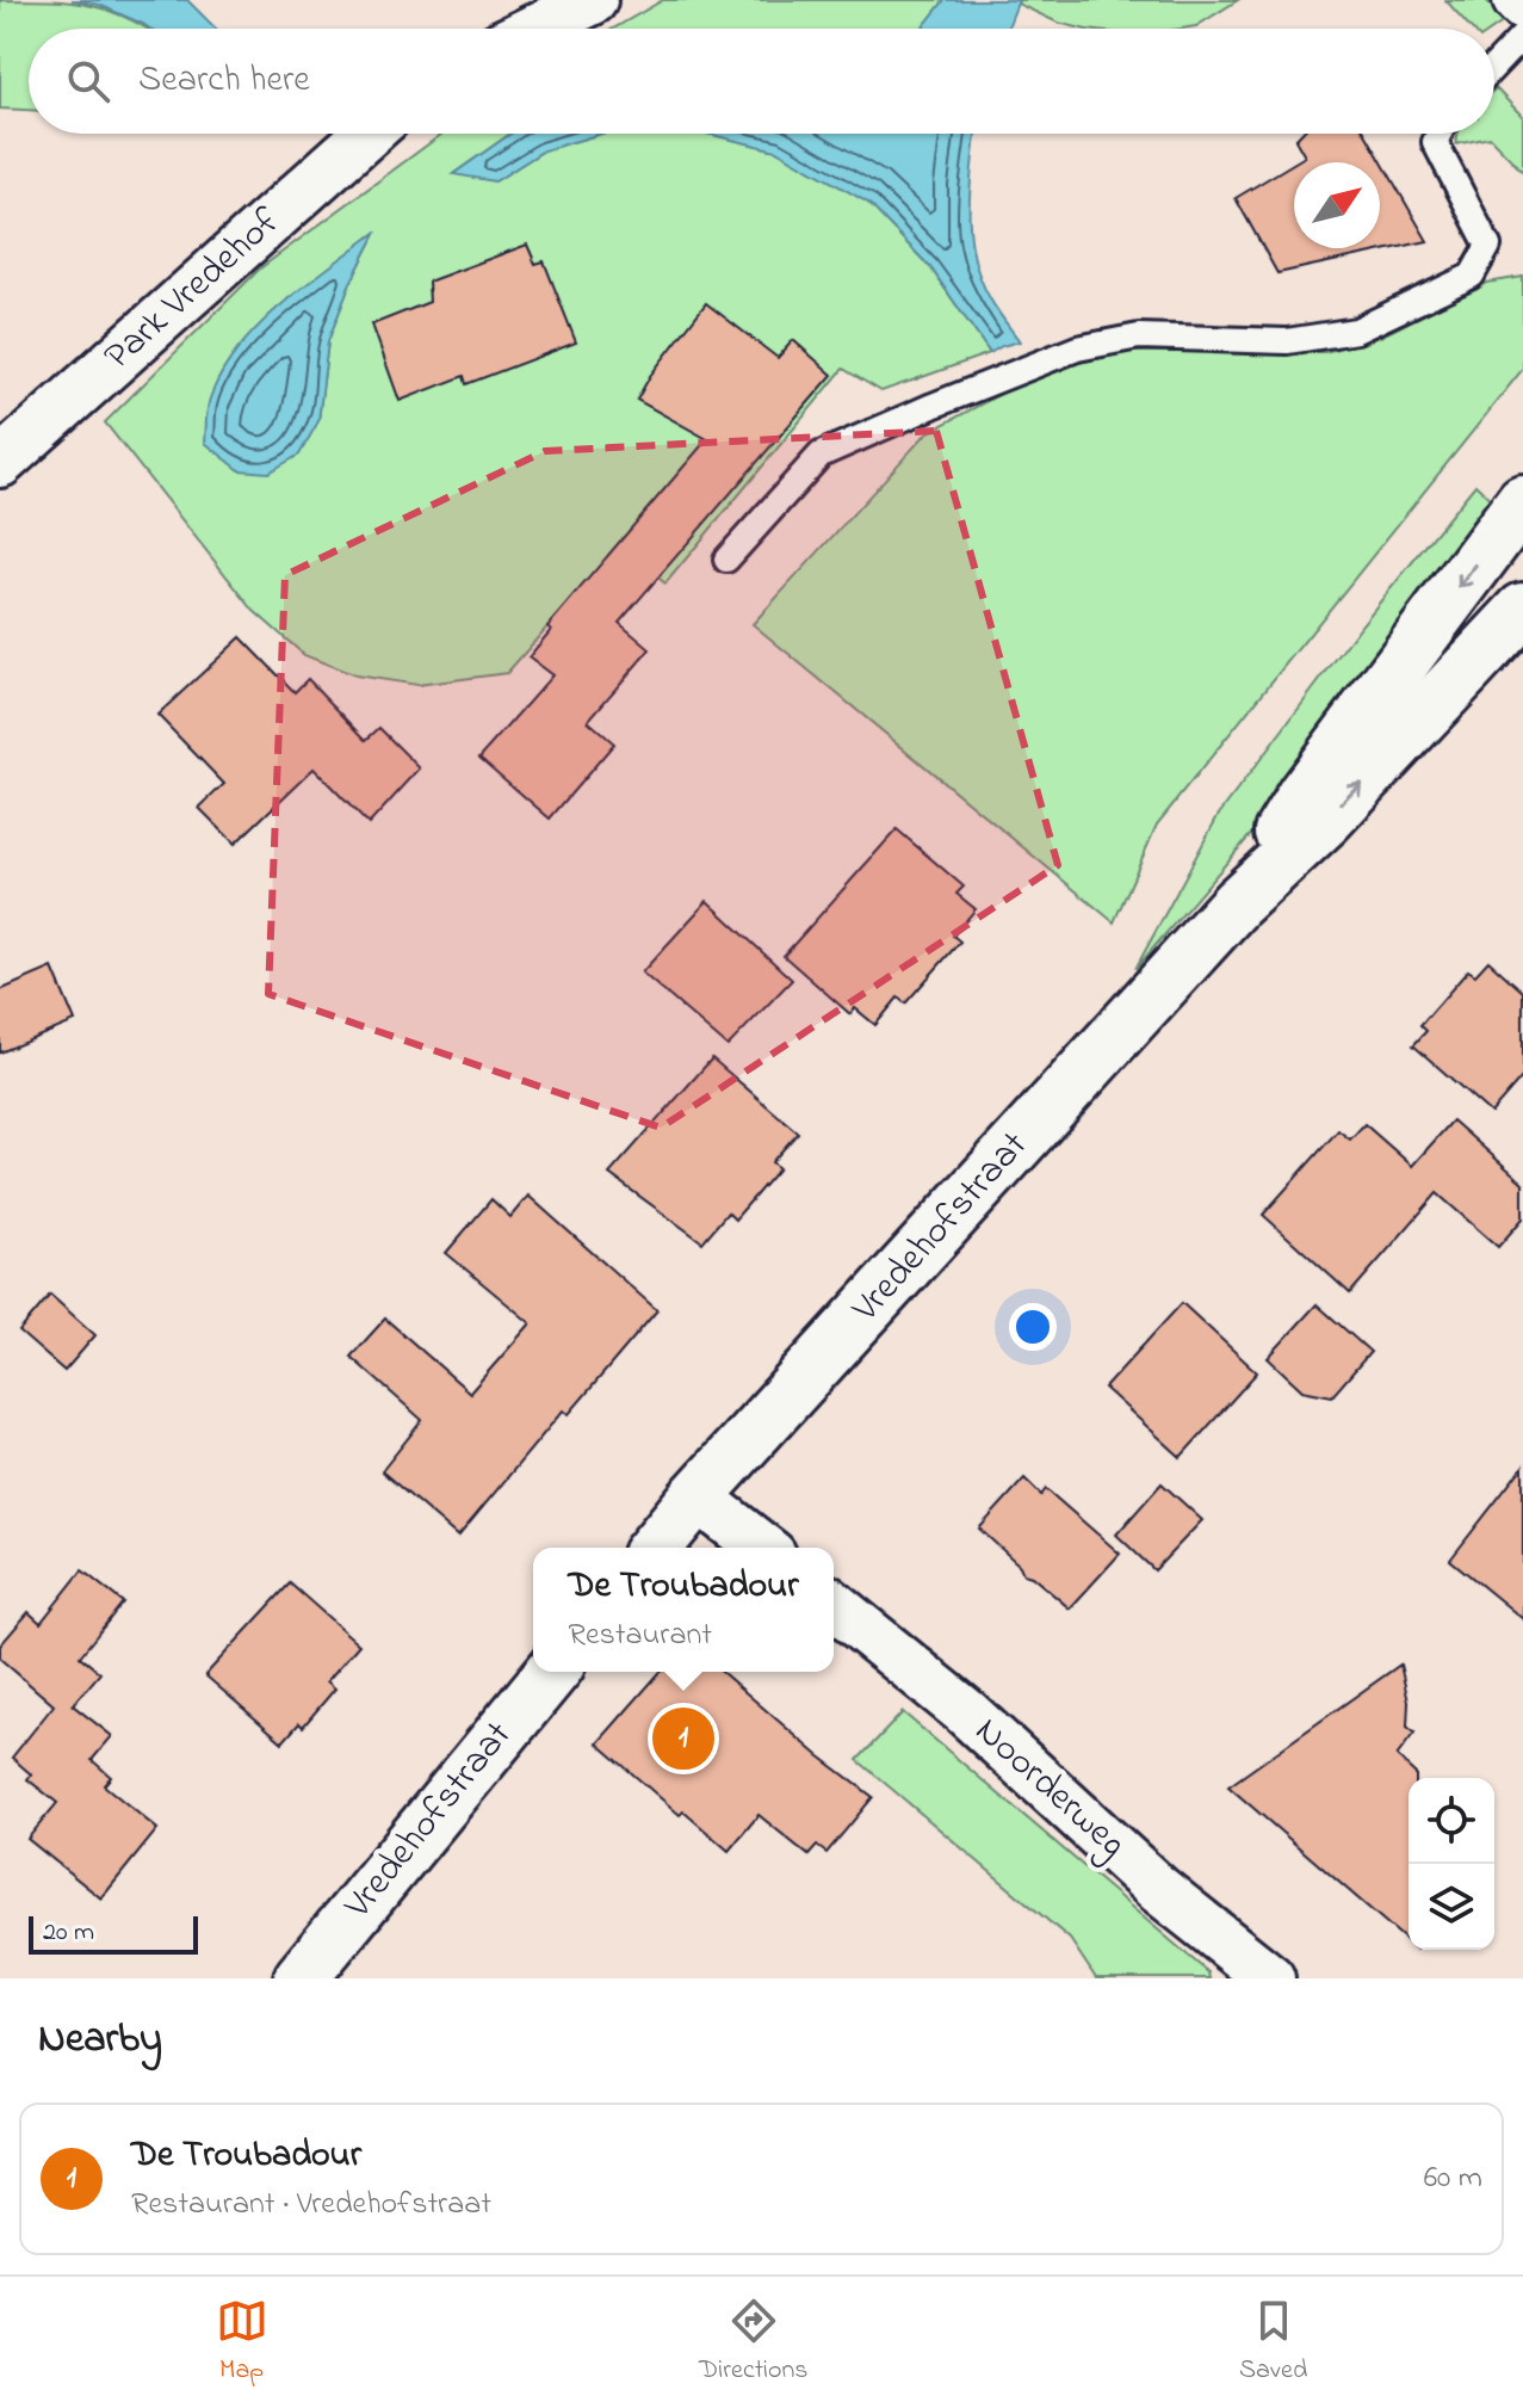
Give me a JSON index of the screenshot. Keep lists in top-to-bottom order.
{
  "streets": {
    "main road": ["Vredehofstraat"],
    "street": ["Park Vredehof", "Noorderweg"]
  },
  "scale_bar": "20 m",
  "north": "top right",
  "page": {
    "search": "Search here",
    "popup": ["De Troubadour", "Restaurant"],
    "pins": "1",
    "scale": "20 m",
    "heading": "Nearby",
    "list": [
      {
        "mark": "1",
        "name": "De Troubadour",
        "note": "Restaurant · Vredehofstraat",
        "value": "60 m"
      }
    ],
    "nav": ["Map", "Directions", "Saved"]
  }
}
